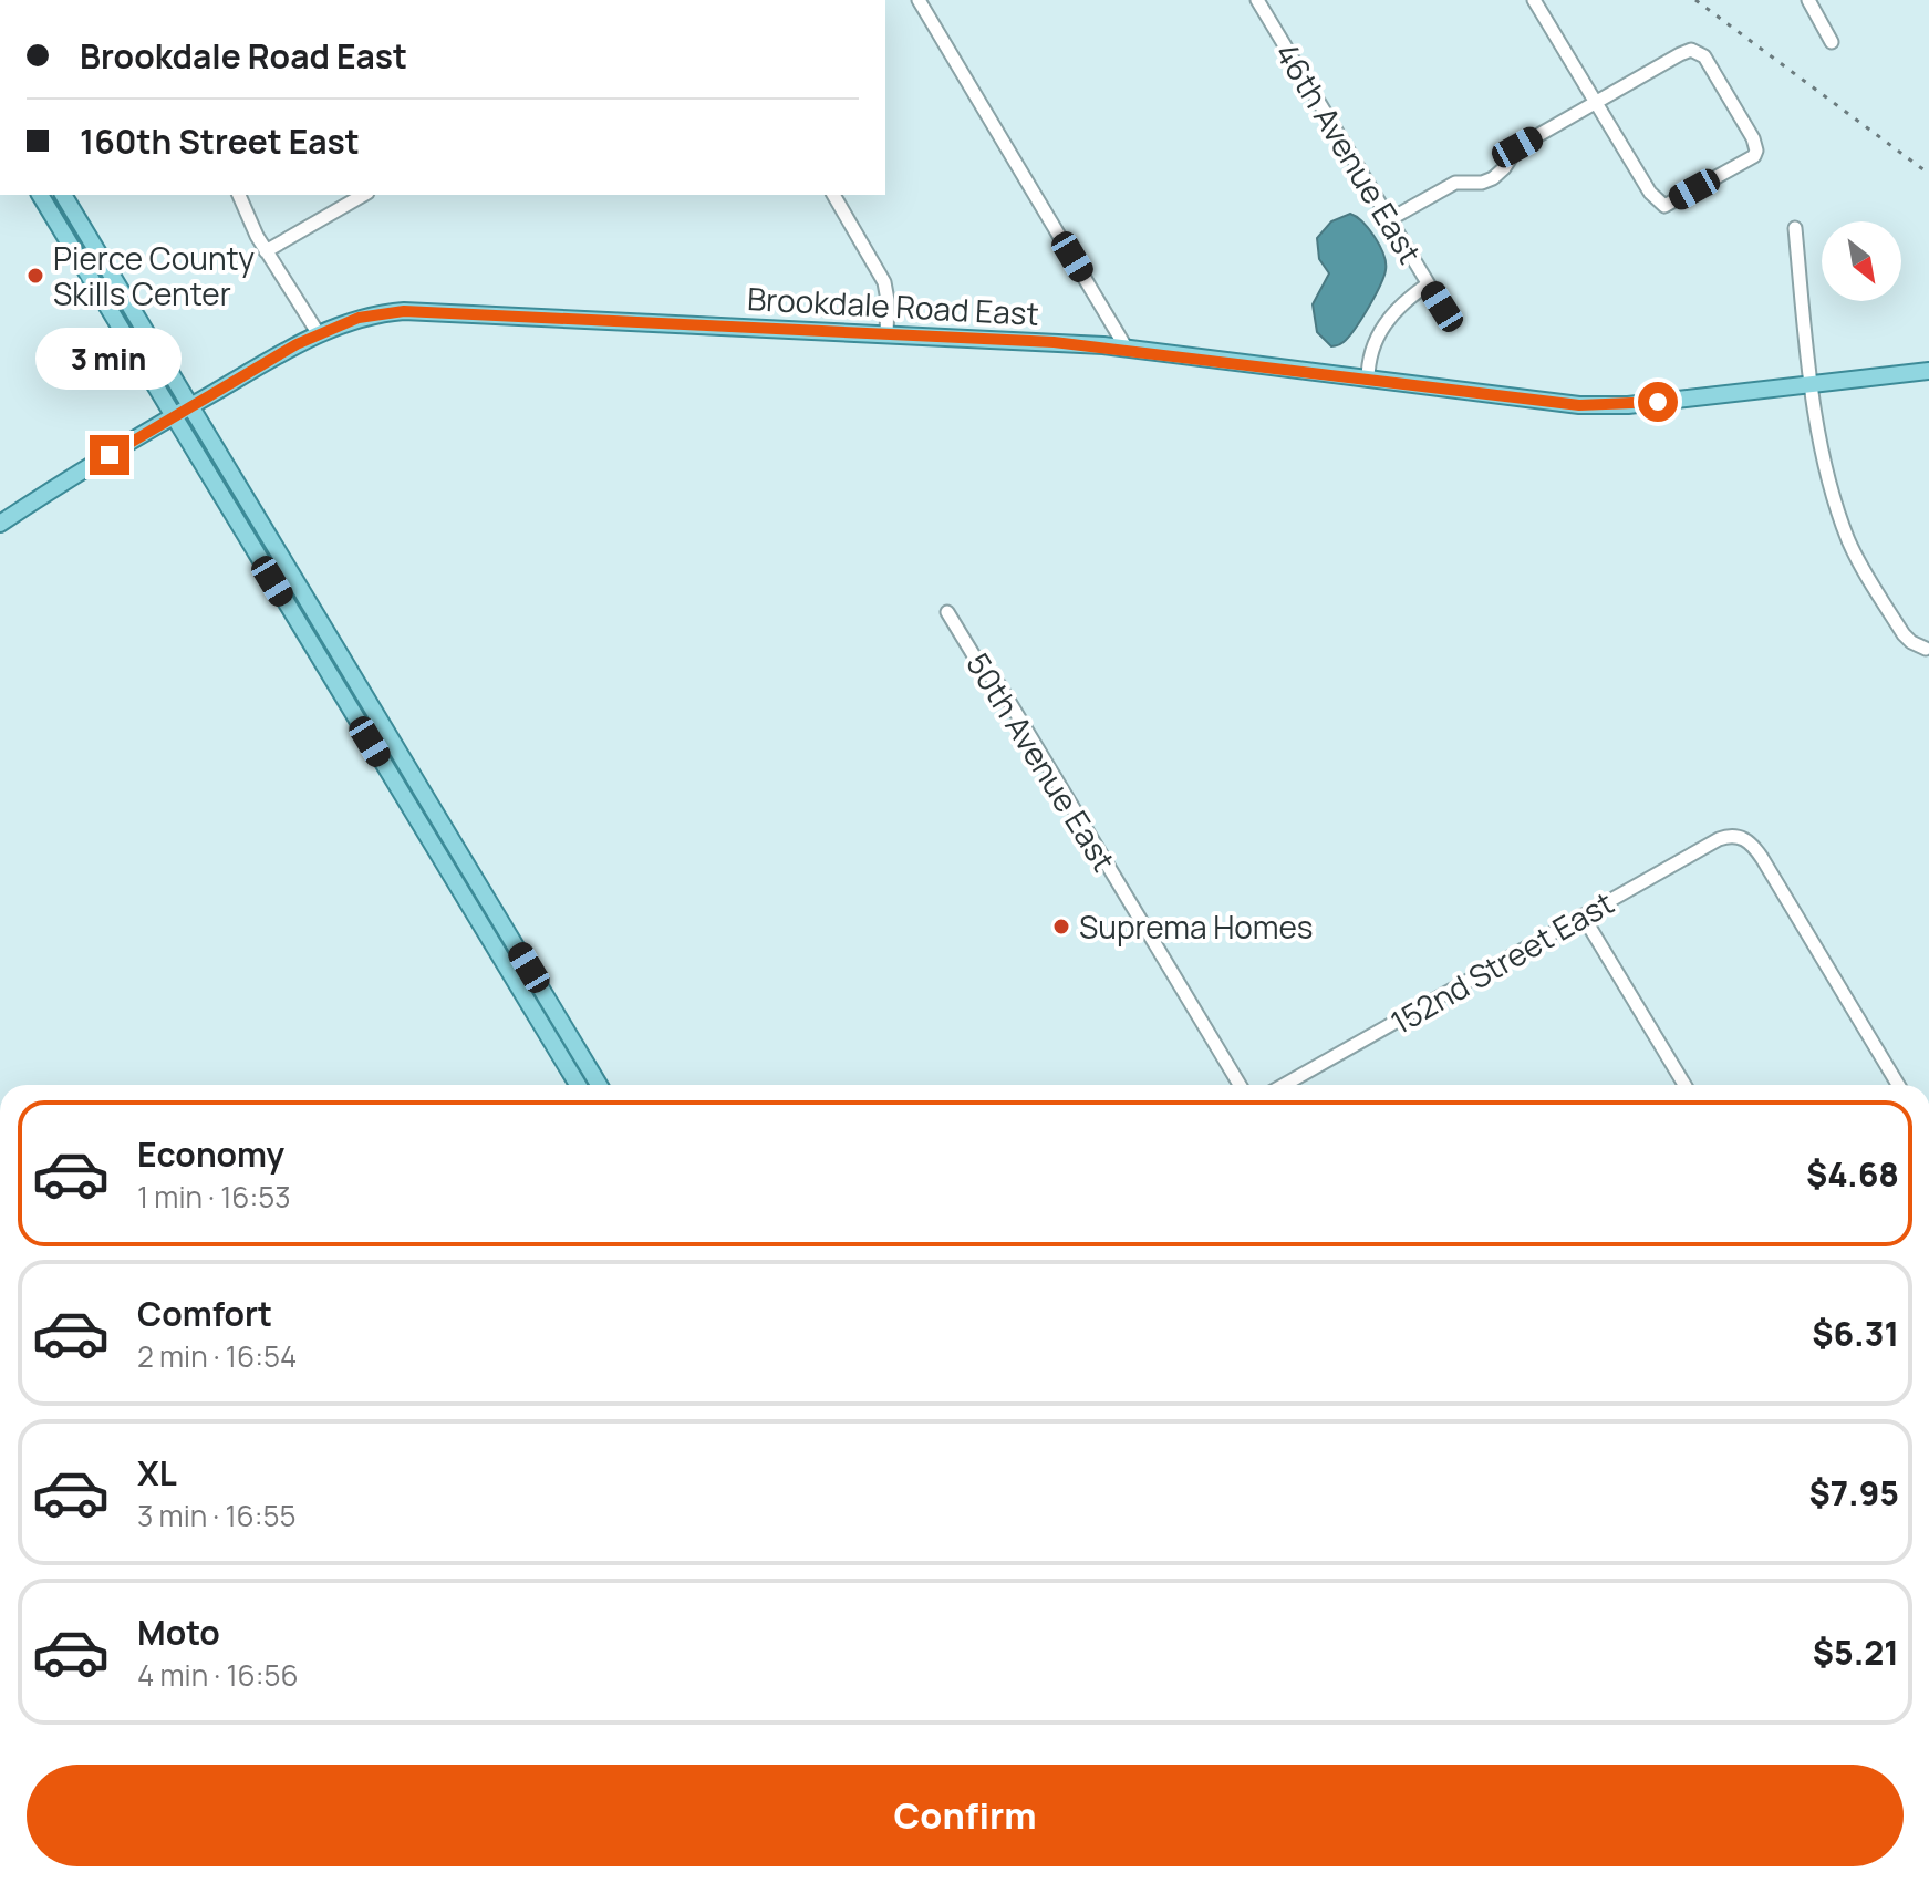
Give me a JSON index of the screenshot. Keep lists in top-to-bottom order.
{
  "streets": {
    "main road": ["Brookdale Road East"],
    "street": ["46th Avenue East", "50th Avenue East", "152nd Street East"]
  },
  "places": ["Pierce County Skills Center", "Suprema Homes"],
  "north": "bottom right",
  "page": {
    "banner": ["Brookdale Road East", "160th Street East"],
    "bubble": "3 min",
    "list": [
      {
        "name": "Economy",
        "note": "1 min · 16:53",
        "value": "$4.68"
      },
      {
        "name": "Comfort",
        "note": "2 min · 16:54",
        "value": "$6.31"
      },
      {
        "name": "XL",
        "note": "3 min · 16:55",
        "value": "$7.95"
      },
      {
        "name": "Moto",
        "note": "4 min · 16:56",
        "value": "$5.21"
      }
    ],
    "buttons": "Confirm"
  }
}
